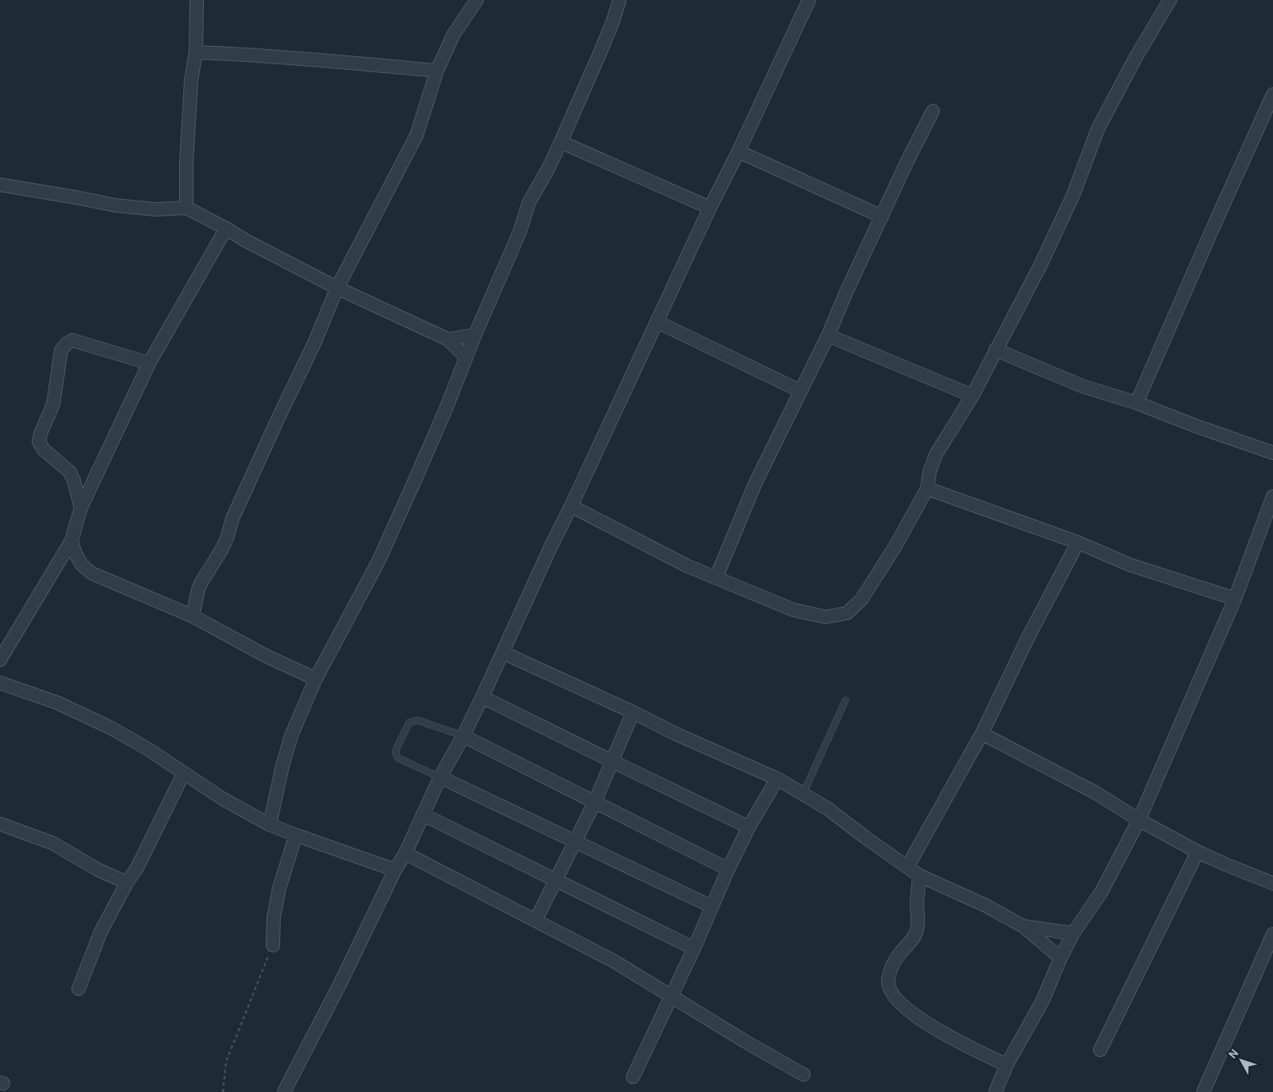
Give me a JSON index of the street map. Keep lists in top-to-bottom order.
{
  "north": "top left"
}
